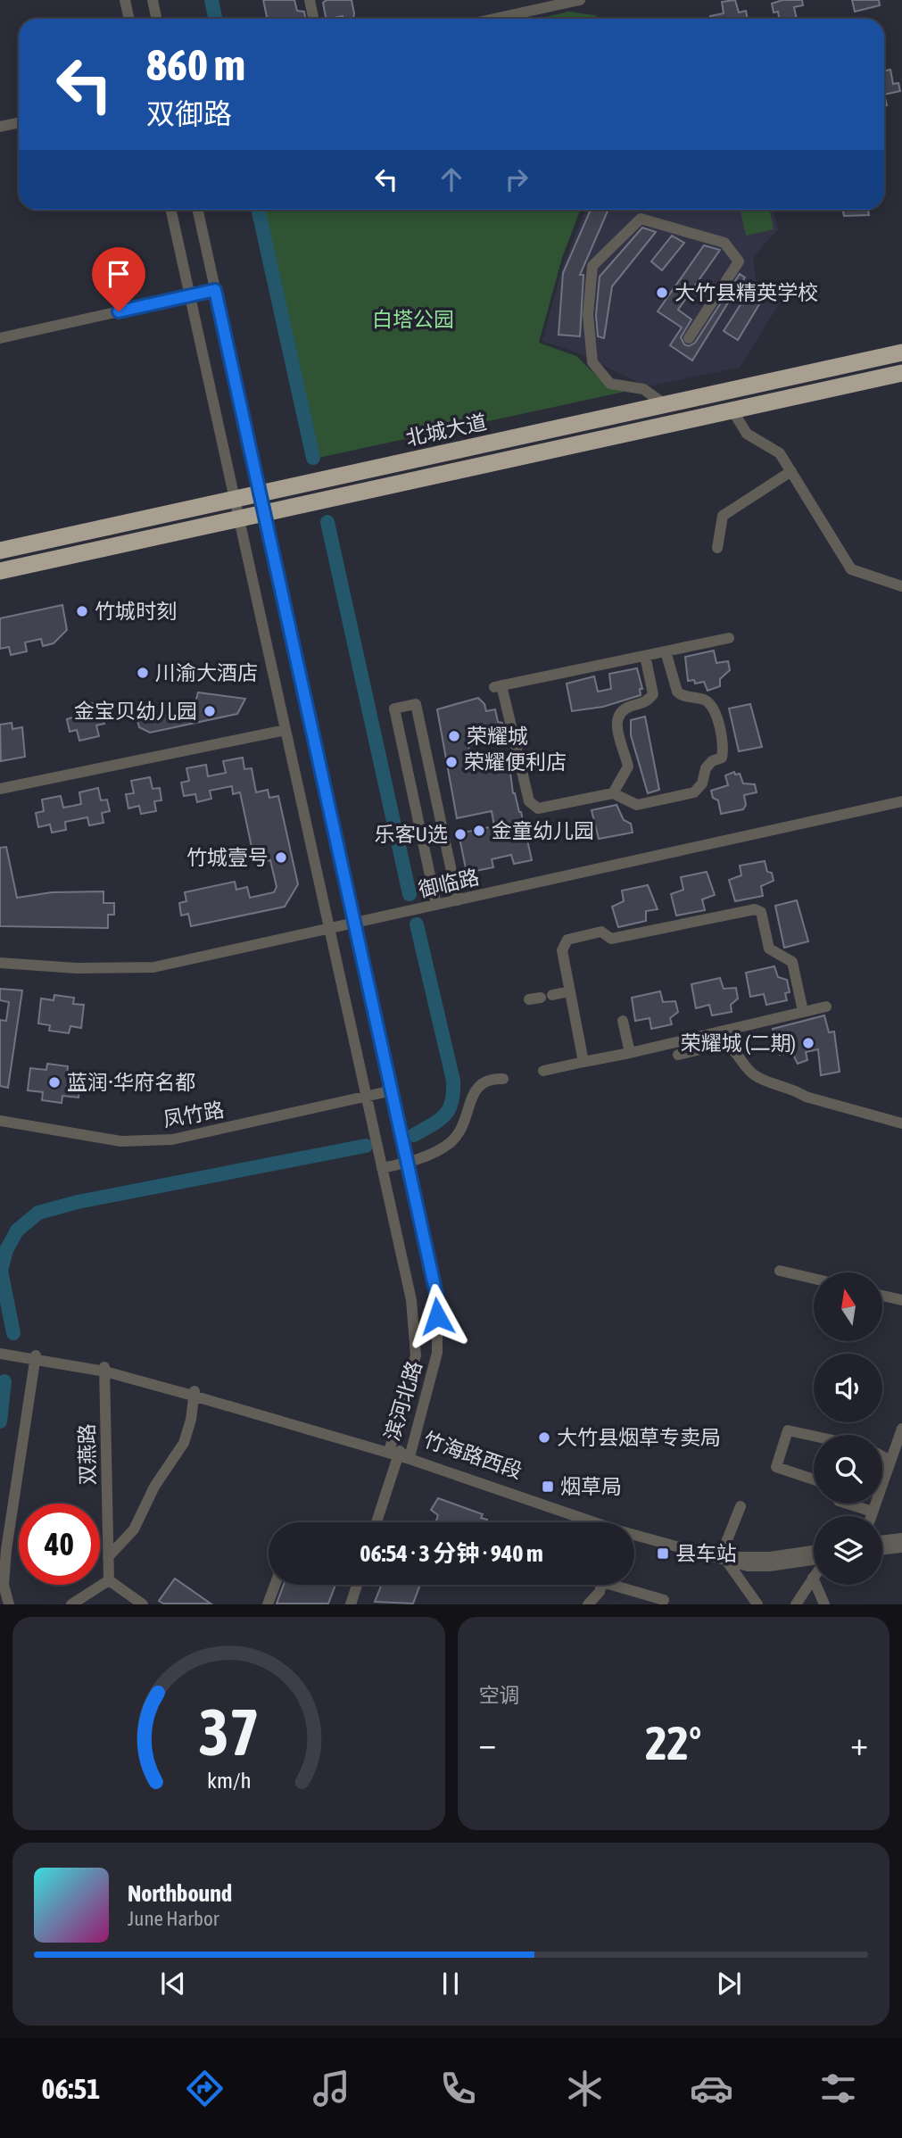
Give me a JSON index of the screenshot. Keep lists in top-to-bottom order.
{
  "streets": {
    "highway": ["北城大道"],
    "street": [
      "御临路",
      "凤竹路",
      "滨河北路",
      "双燕路",
      "竹海路西段"
    ]
  },
  "crossings": [
    ["北城大道", "滨河北路"],
    ["御临路", "滨河北路"],
    ["凤竹路", "滨河北路"],
    ["滨河北路", "竹海路西段"],
    ["双燕路", "竹海路西段"]
  ],
  "parks": ["白塔公园"],
  "places": {
    "other": [
      "大竹县精英学校",
      "竹城时刻",
      "川渝大酒店",
      "金宝贝幼儿园",
      "荣耀城",
      "荣耀便利店",
      "金童幼儿园",
      "乐客U选",
      "竹城壹号",
      "荣耀城 (二期)",
      "蓝润•华府名都",
      "大竹县烟草专卖局"
    ],
    "transit": ["烟草局", "县车站"]
  },
  "north": "top",
  "page": {
    "turn": ["860 m", "双御路"],
    "limit": "40",
    "trip": "06:54 · 3 分钟 · 940 m",
    "tile": "空调",
    "heat": ["−", "22°", "+"],
    "song": ["Northbound", "June Harbor"],
    "tabs": "06:51",
    "gauge": ["37", "km/h"]
  }
}
